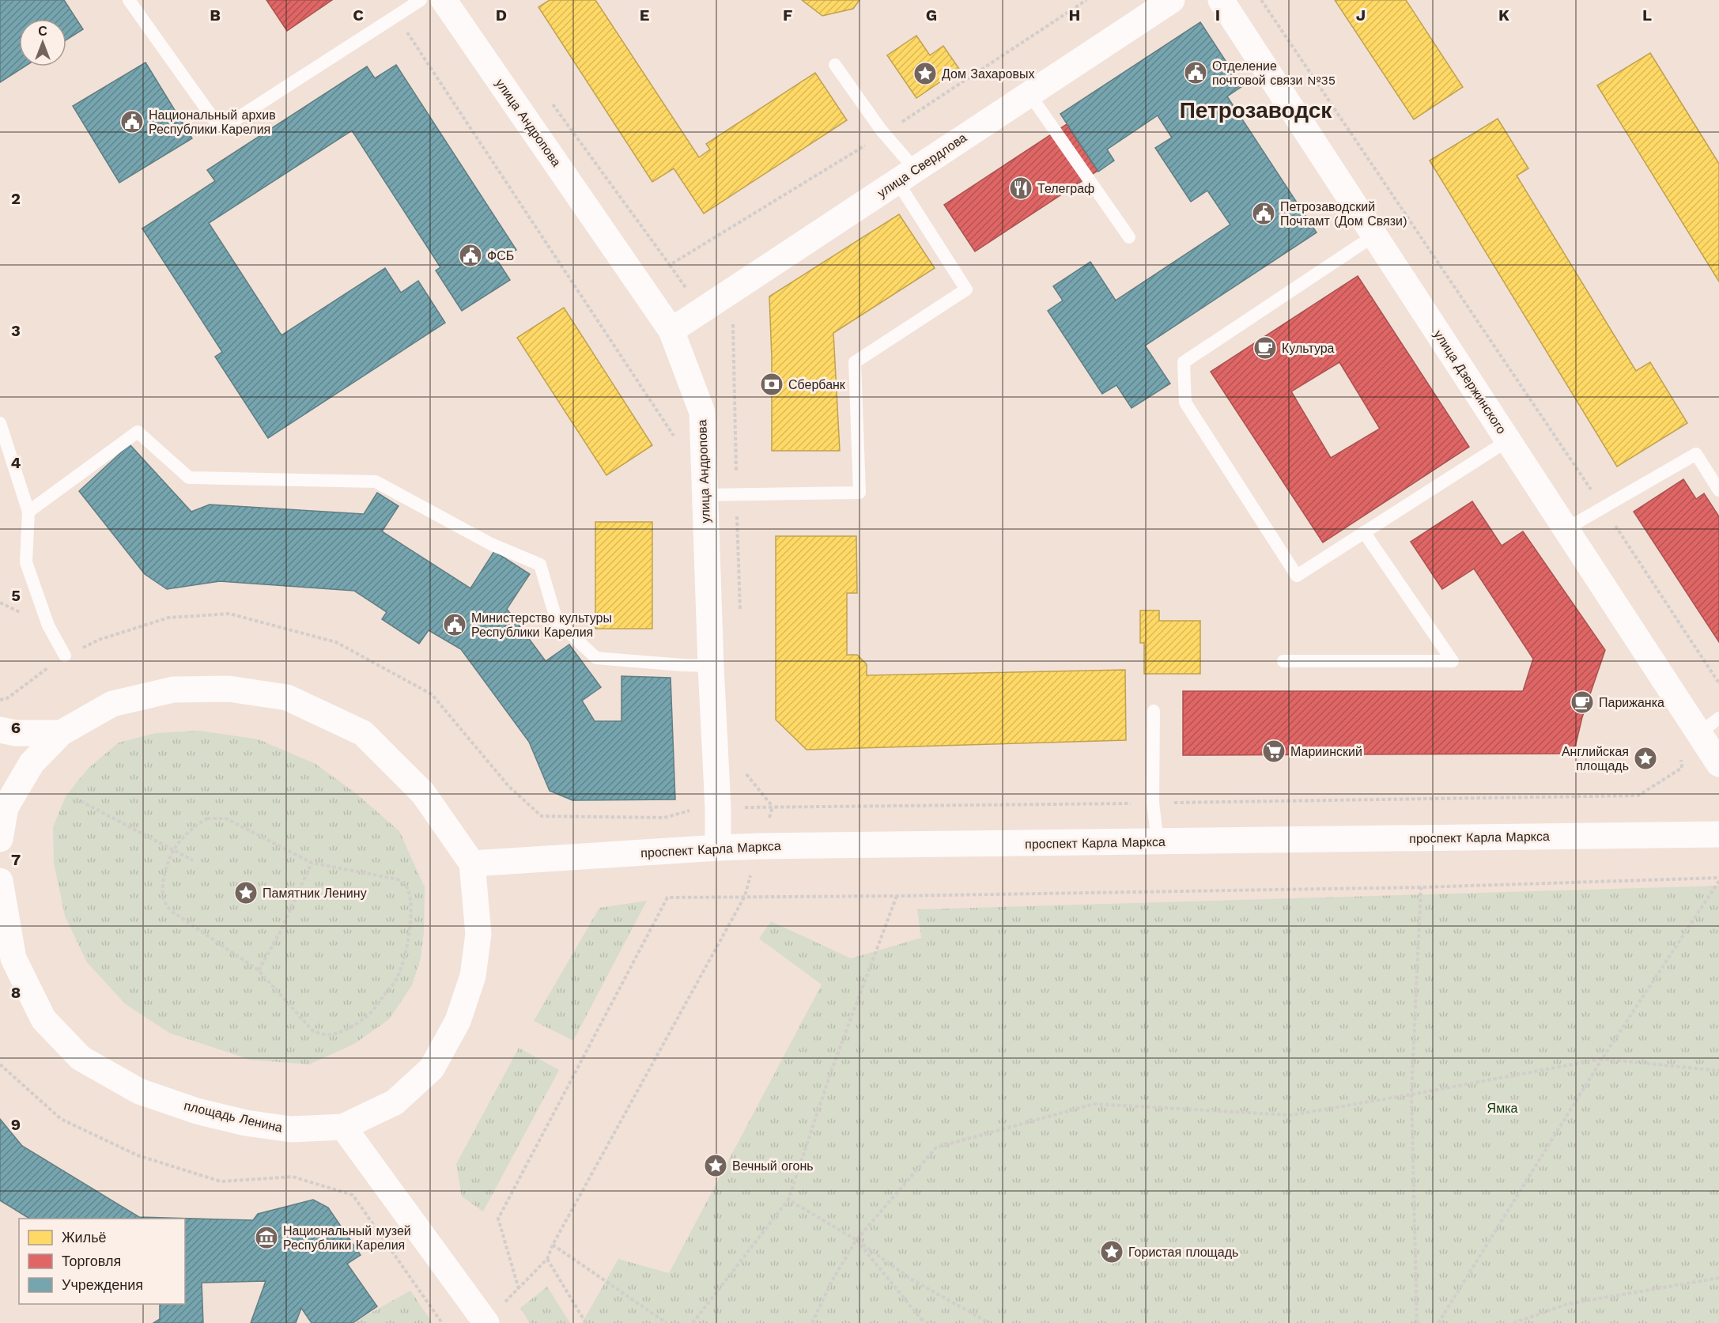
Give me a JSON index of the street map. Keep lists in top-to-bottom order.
{
  "streets": {
    "main road": [
      "улица Андропова",
      "улица Свердлова",
      "улица Дзержинского",
      "проспект Карла Маркса",
      "площадь Ленина"
    ]
  },
  "crossings": [
    ["улица Андропова", "улица Свердлова"],
    ["улица Андропова", "проспект Карла Маркса"],
    ["проспект Карла Маркса", "площадь Ленина"]
  ],
  "districts": ["Петрозаводск"],
  "parks": ["Ямка"],
  "places": {
    "public building": [
      "Отделение почтовой связи №35",
      "Национальный архив Республики Карелия",
      "Петрозаводский Почтамт (Дом Связи)",
      "ФСБ",
      "Министерство культуры Республики Карелия"
    ],
    "place": [
      "Дом Захаровых",
      "Английская площадь",
      "Памятник Ленину",
      "Вечный огонь",
      "Гористая площадь"
    ],
    "restaurant": ["Телеграф"],
    "cafe": ["Культура", "Парижанка"],
    "bank": ["Сбербанк"],
    "supermarket": ["Мариинский"],
    "museum": ["Национальный музей Республики Карелия"]
  },
  "legend": ["Жильё", "Торговля", "Учреждения"],
  "north": "top",
  "grid": {
    "columns": [
      "B",
      "C",
      "D",
      "E",
      "F",
      "G",
      "H",
      "I",
      "J",
      "K",
      "L"
    ],
    "rows": [
      "2",
      "3",
      "4",
      "5",
      "6",
      "7",
      "8",
      "9"
    ]
  }
}
